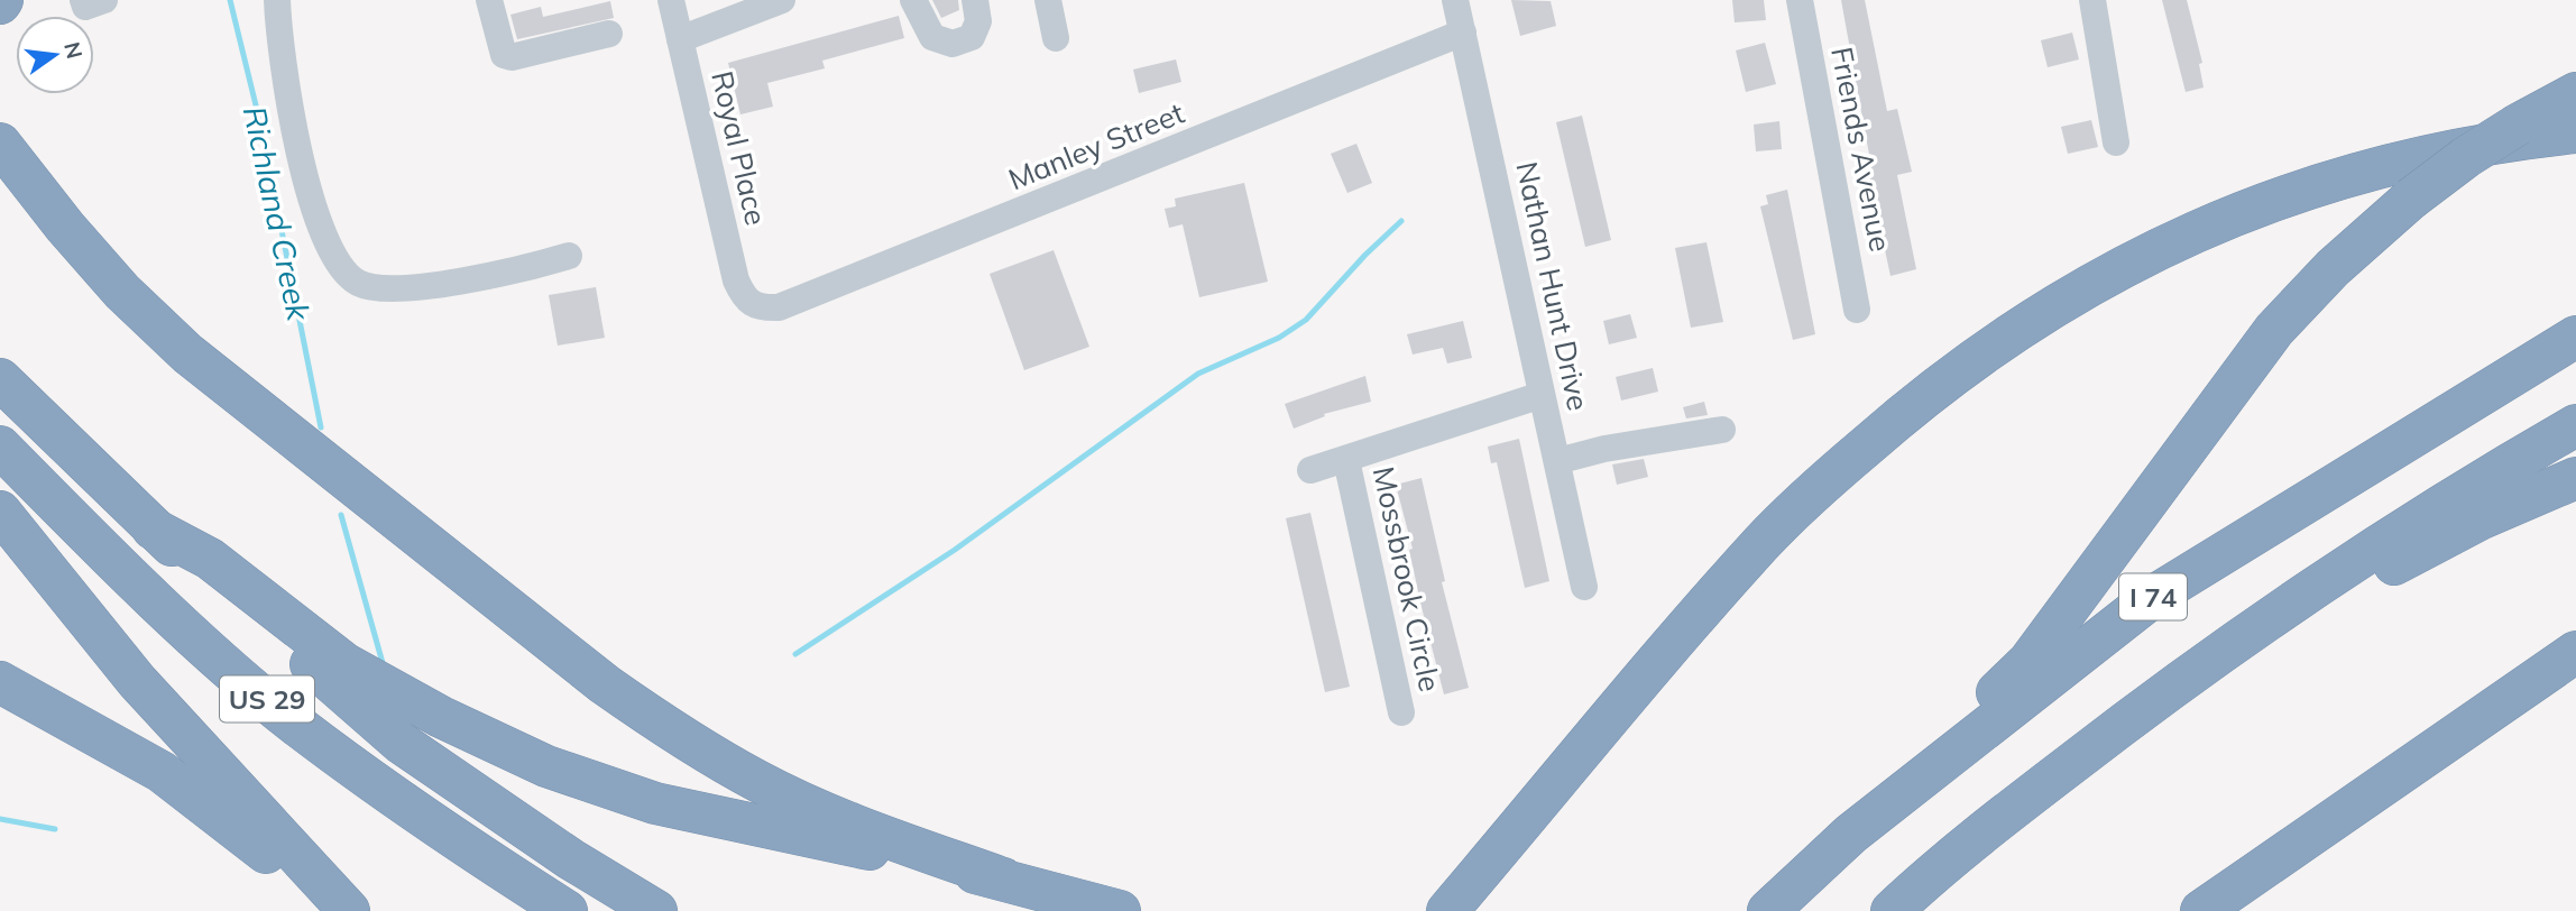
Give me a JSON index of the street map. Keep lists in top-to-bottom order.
{
  "streets": {
    "highway": ["I 74", "US 29"],
    "street": [
      "Manley Street",
      "Royal Place",
      "Friends Avenue",
      "Nathan Hunt Drive",
      "Mossbrook Circle"
    ]
  },
  "crossings": [
    ["Manley Street", "Royal Place"],
    ["Manley Street", "Nathan Hunt Drive"]
  ],
  "water": ["Richland Creek"],
  "north": "right"
}
